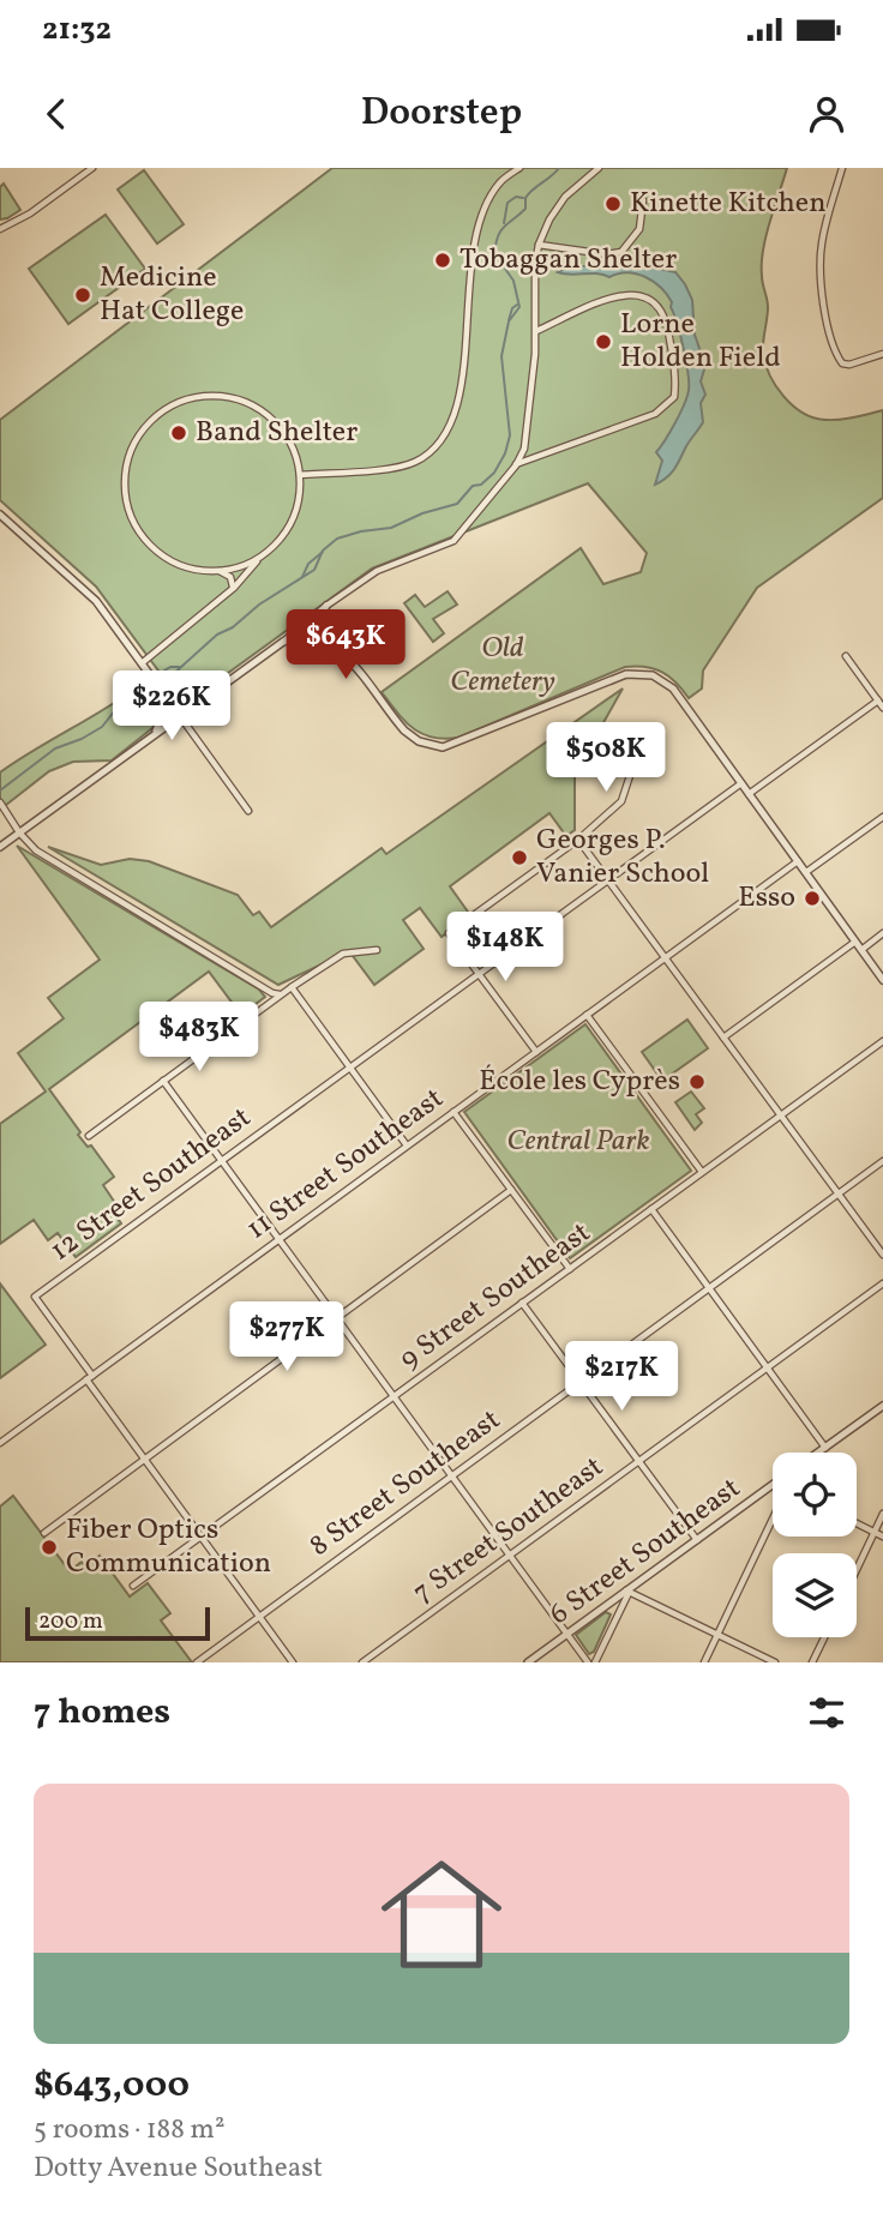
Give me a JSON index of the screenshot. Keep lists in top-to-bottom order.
{
  "streets": {
    "street": [
      "11 Street Southeast",
      "12 Street Southeast",
      "9 Street Southeast",
      "8 Street Southeast",
      "7 Street Southeast",
      "6 Street Southeast"
    ]
  },
  "crossings": [
    ["11 Street Southeast", "12 Street Southeast"]
  ],
  "parks": ["Old Cemetery", "Central Park"],
  "places": [
    "Kinette Kitchen",
    "Tobaggan Shelter",
    "Medicine Hat College",
    "Lorne Holden Field",
    "Band Shelter",
    "Georges P. Vanier School",
    "Esso",
    "École les Cyprès",
    "Fiber Optics Communication"
  ],
  "scale_bar": "200 m",
  "page": {
    "status": "21:32",
    "header": "Doorstep",
    "price": [
      "$643K",
      "$226K",
      "$508K",
      "$148K",
      "$483K",
      "$277K",
      "$217K"
    ],
    "scale": "200 m",
    "heading": "7 homes",
    "list": [
      {
        "name": "$643,000",
        "note": "5 rooms · 188 m² · Dotty Avenue Southeast"
      }
    ]
  }
}
